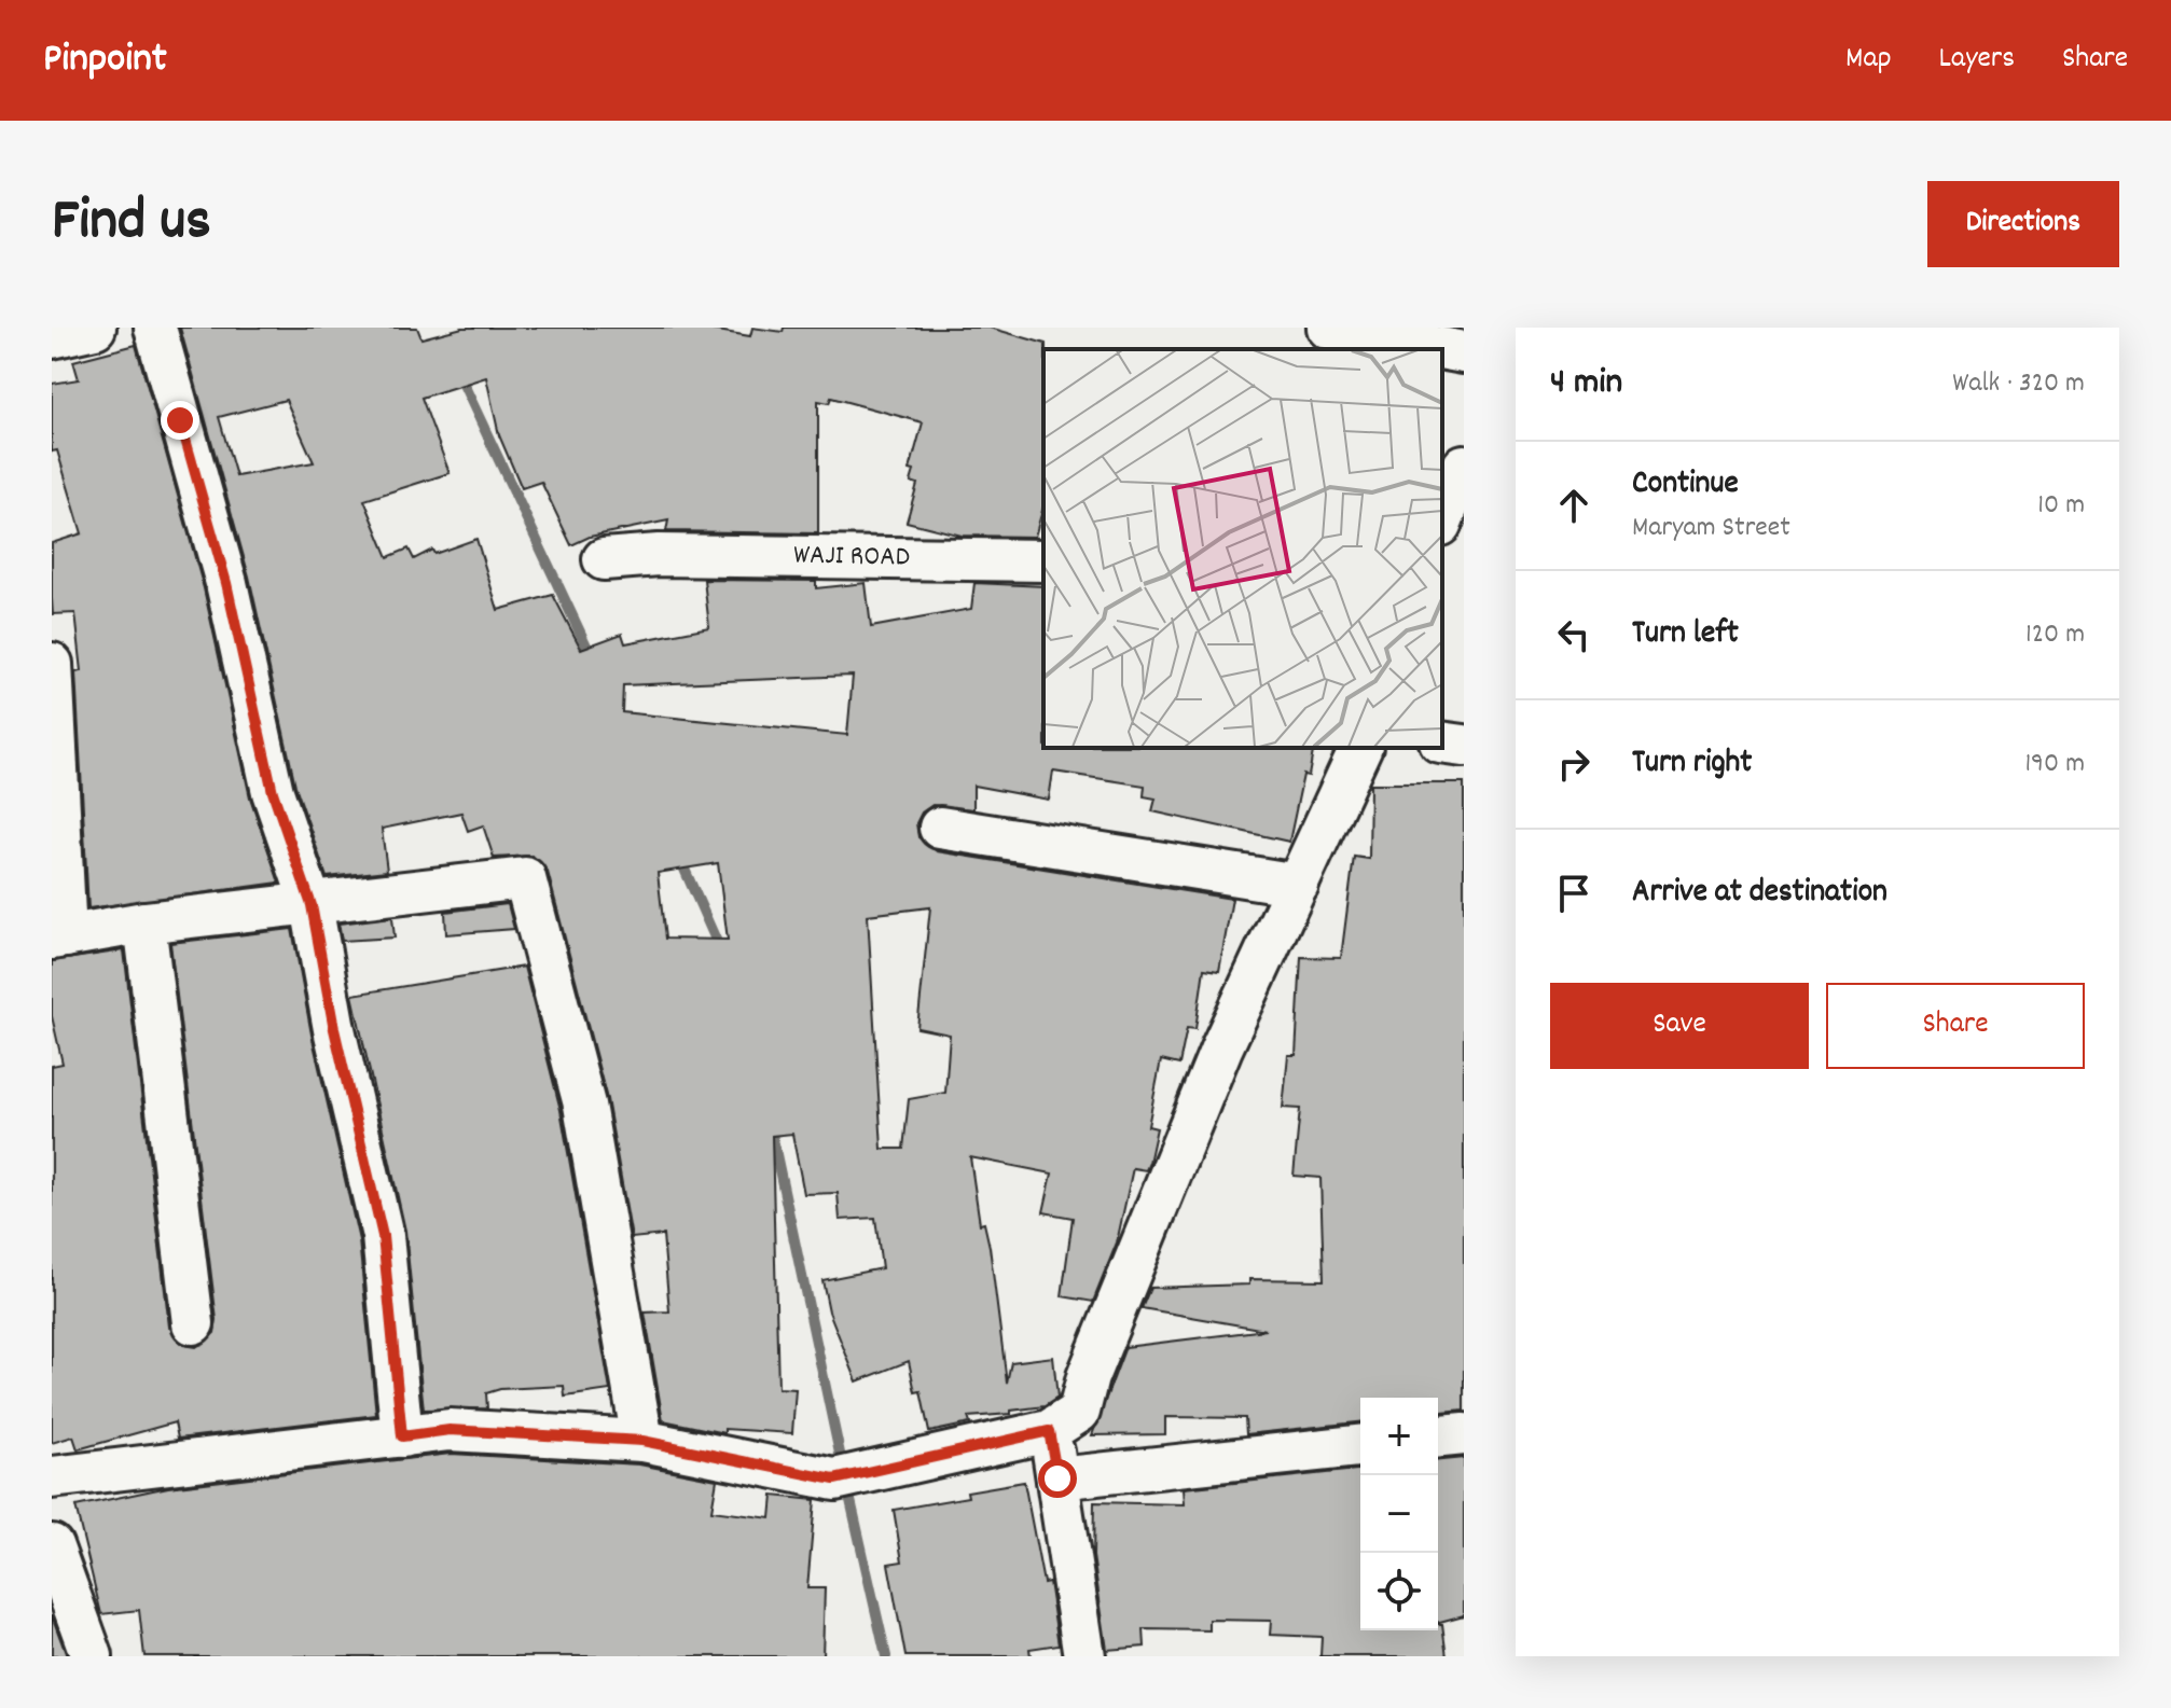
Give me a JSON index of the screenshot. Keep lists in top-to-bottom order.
{
  "streets": {
    "street": ["WAJI ROAD"]
  },
  "page": {
    "header": "Pinpoint",
    "nav": ["Map", "Layers", "Share"],
    "title": "Find us",
    "buttons": [
      "Directions",
      ["Save", "Share"]
    ],
    "heading": ["4 min", "Walk · 320 m"],
    "list": [
      ["Continue", "Maryam Street", "10 m"],
      ["Turn left", "120 m"],
      ["Turn right", "190 m"],
      "Arrive at destination"
    ],
    "map_buttons": ["+", "−"]
  }
}
